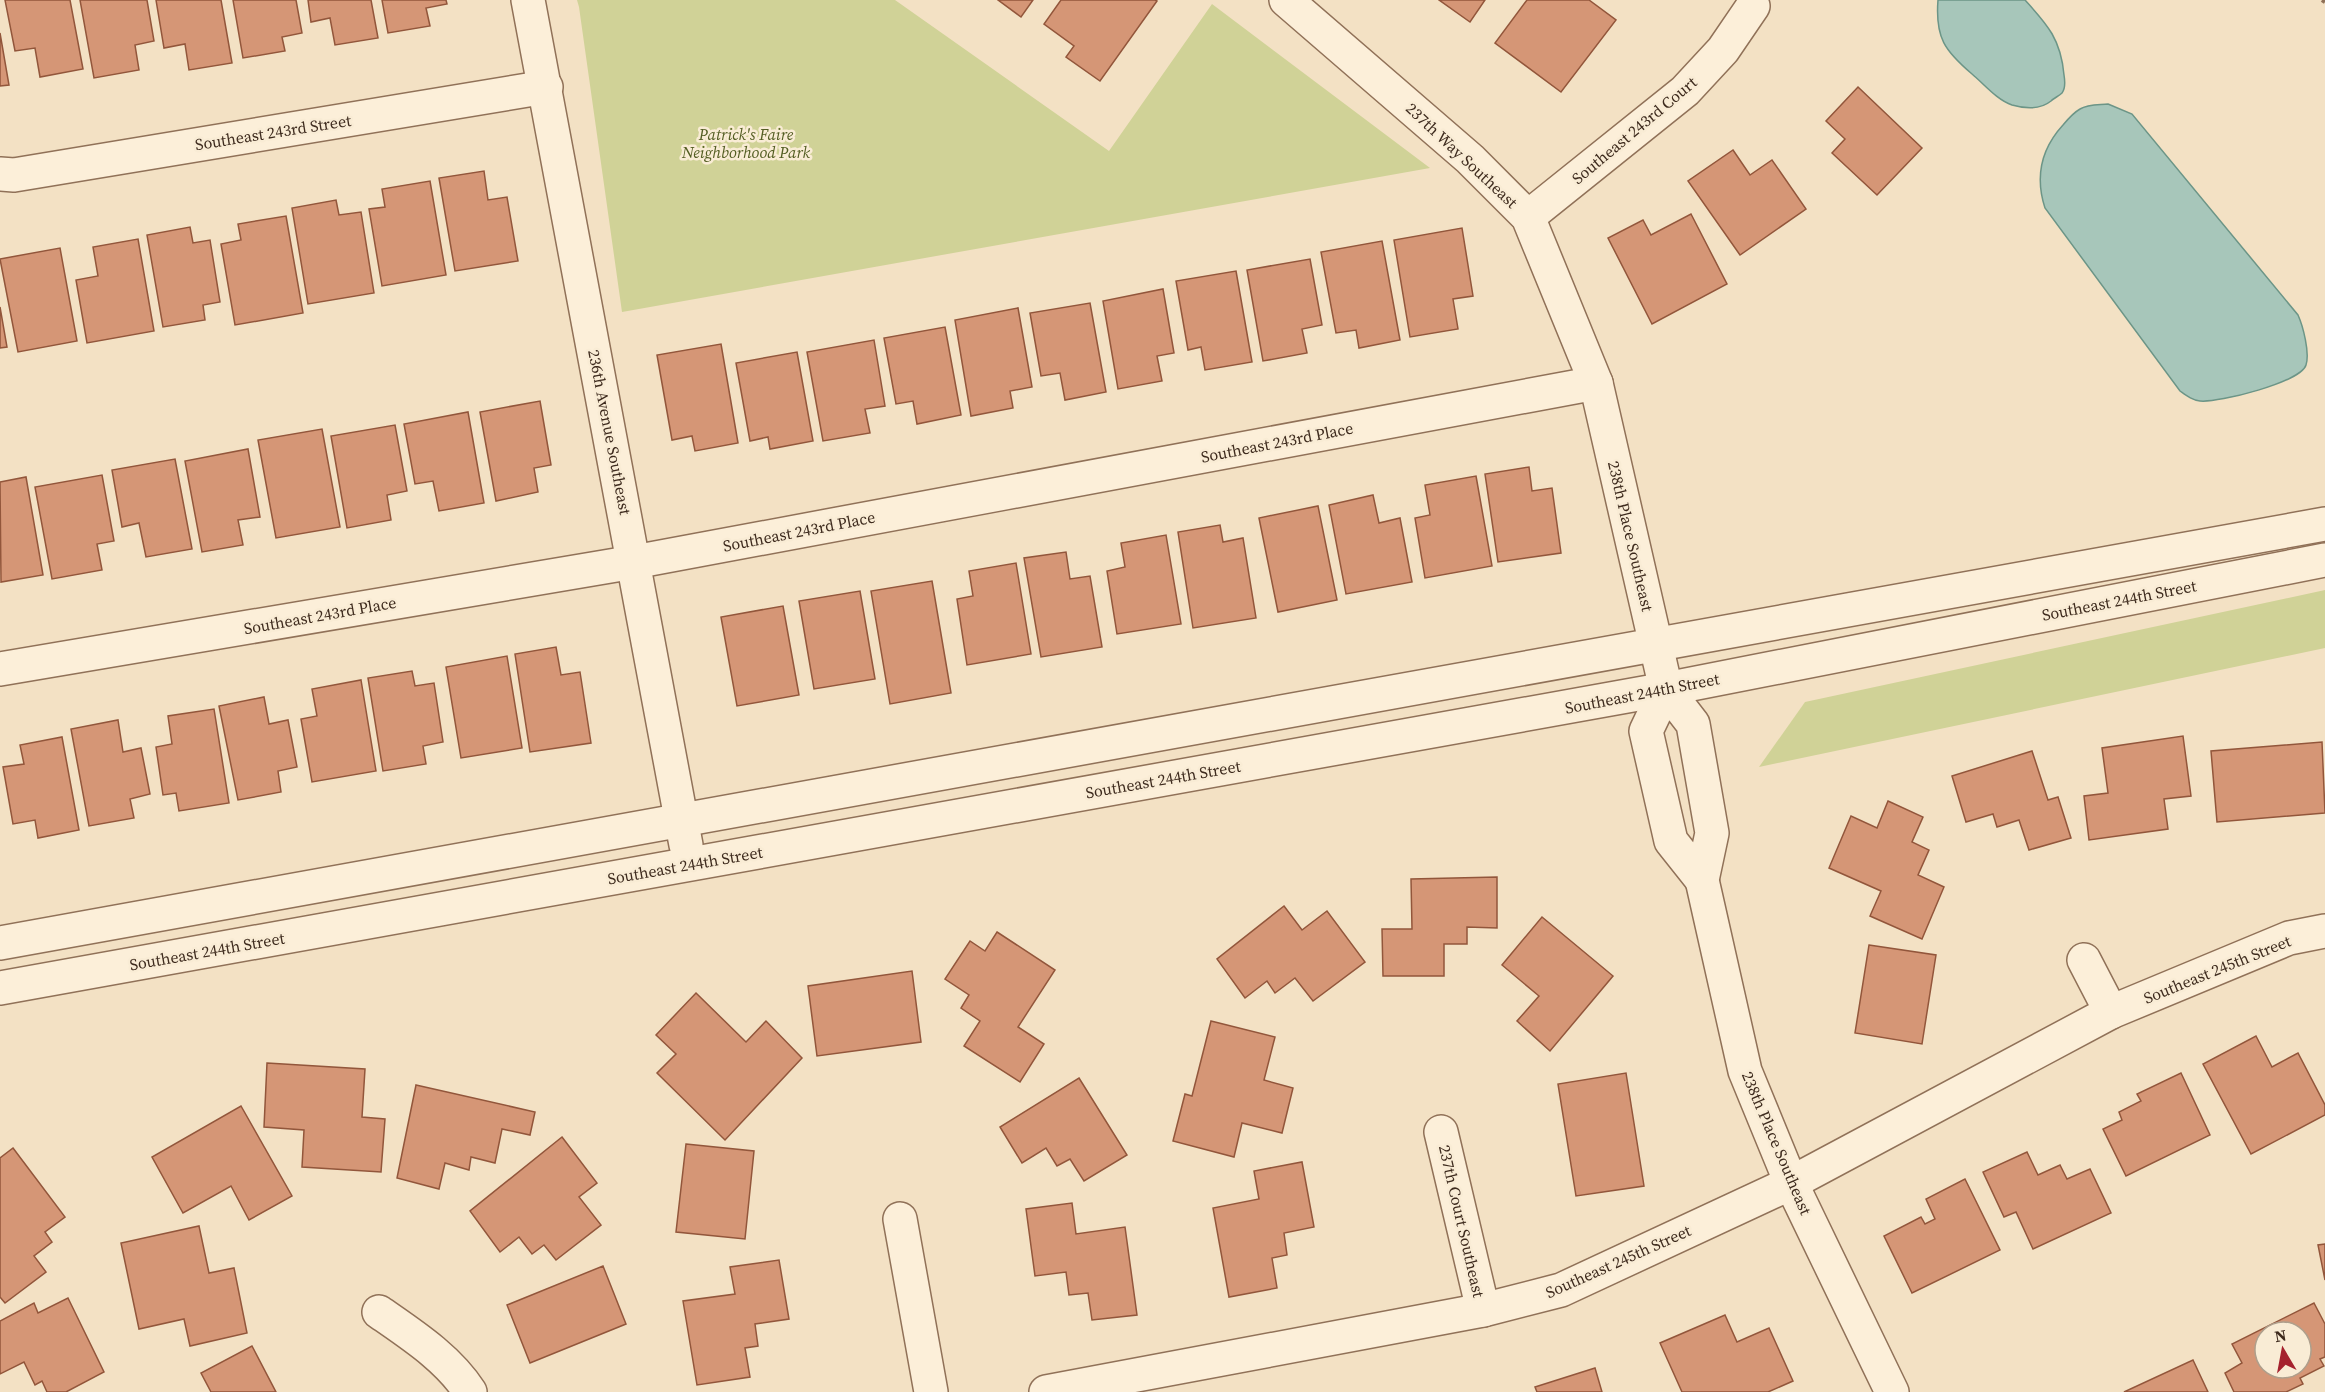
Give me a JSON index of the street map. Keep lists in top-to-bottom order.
{
  "streets": {
    "street": [
      "Southeast 243rd Court",
      "Southeast 243rd Street",
      "237th Way Southeast",
      "236th Avenue Southeast",
      "Southeast 243rd Place",
      "238th Place Southeast",
      "Southeast 244th Street",
      "Southeast 245th Street",
      "237th Court Southeast"
    ]
  },
  "crossings": [
    ["Southeast 243rd Court", "237th Way Southeast"],
    ["Southeast 243rd Street", "236th Avenue Southeast"],
    ["237th Way Southeast", "Southeast 243rd Place"],
    ["237th Way Southeast", "238th Place Southeast"],
    ["236th Avenue Southeast", "Southeast 243rd Place"],
    ["236th Avenue Southeast", "Southeast 244th Street"],
    ["Southeast 243rd Place", "238th Place Southeast"],
    ["238th Place Southeast", "Southeast 244th Street"],
    ["238th Place Southeast", "Southeast 245th Street"],
    ["Southeast 245th Street", "237th Court Southeast"]
  ],
  "parks": ["Patrick's Faire Neighborhood Park"],
  "north": "top"
}
